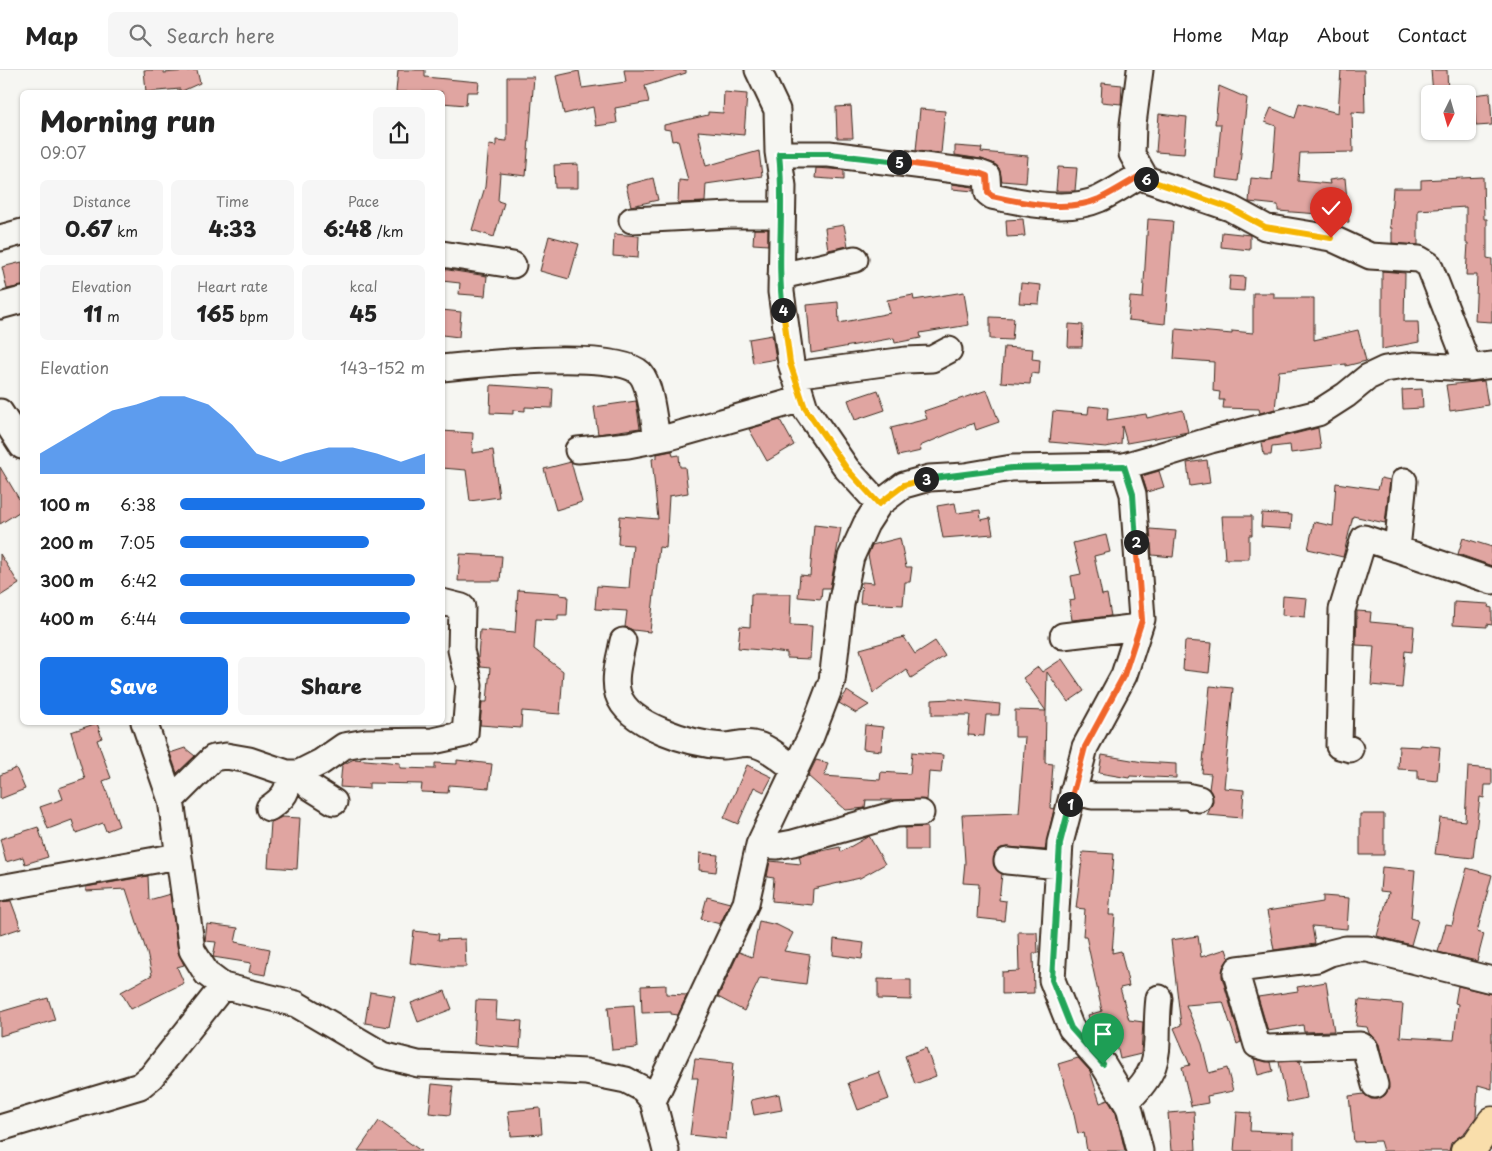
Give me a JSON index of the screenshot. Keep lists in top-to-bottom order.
{
  "north": "bottom",
  "page": {
    "header": "Map",
    "search": "Search here",
    "nav": [
      "Home",
      "Map",
      "About",
      "Contact"
    ],
    "heading": ["Morning run", "09:07"],
    "pins": [
      "5",
      "6",
      "4",
      "3",
      "2",
      "1"
    ],
    "stats": [
      ["Distance", "0.67 km"],
      ["Time", "4:33"],
      ["Pace", "6:48 /km"],
      ["Elevation", "11 m"],
      ["Heart rate", "165 bpm"],
      ["kcal", "45"]
    ],
    "chart": ["Elevation", "143–152 m"],
    "list": [
      {
        "name": "100 m",
        "note": "6:38"
      },
      {
        "name": "200 m",
        "note": "7:05"
      },
      {
        "name": "300 m",
        "note": "6:42"
      },
      {
        "name": "400 m",
        "note": "6:44"
      }
    ],
    "buttons": ["Save", "Share"]
  }
}
